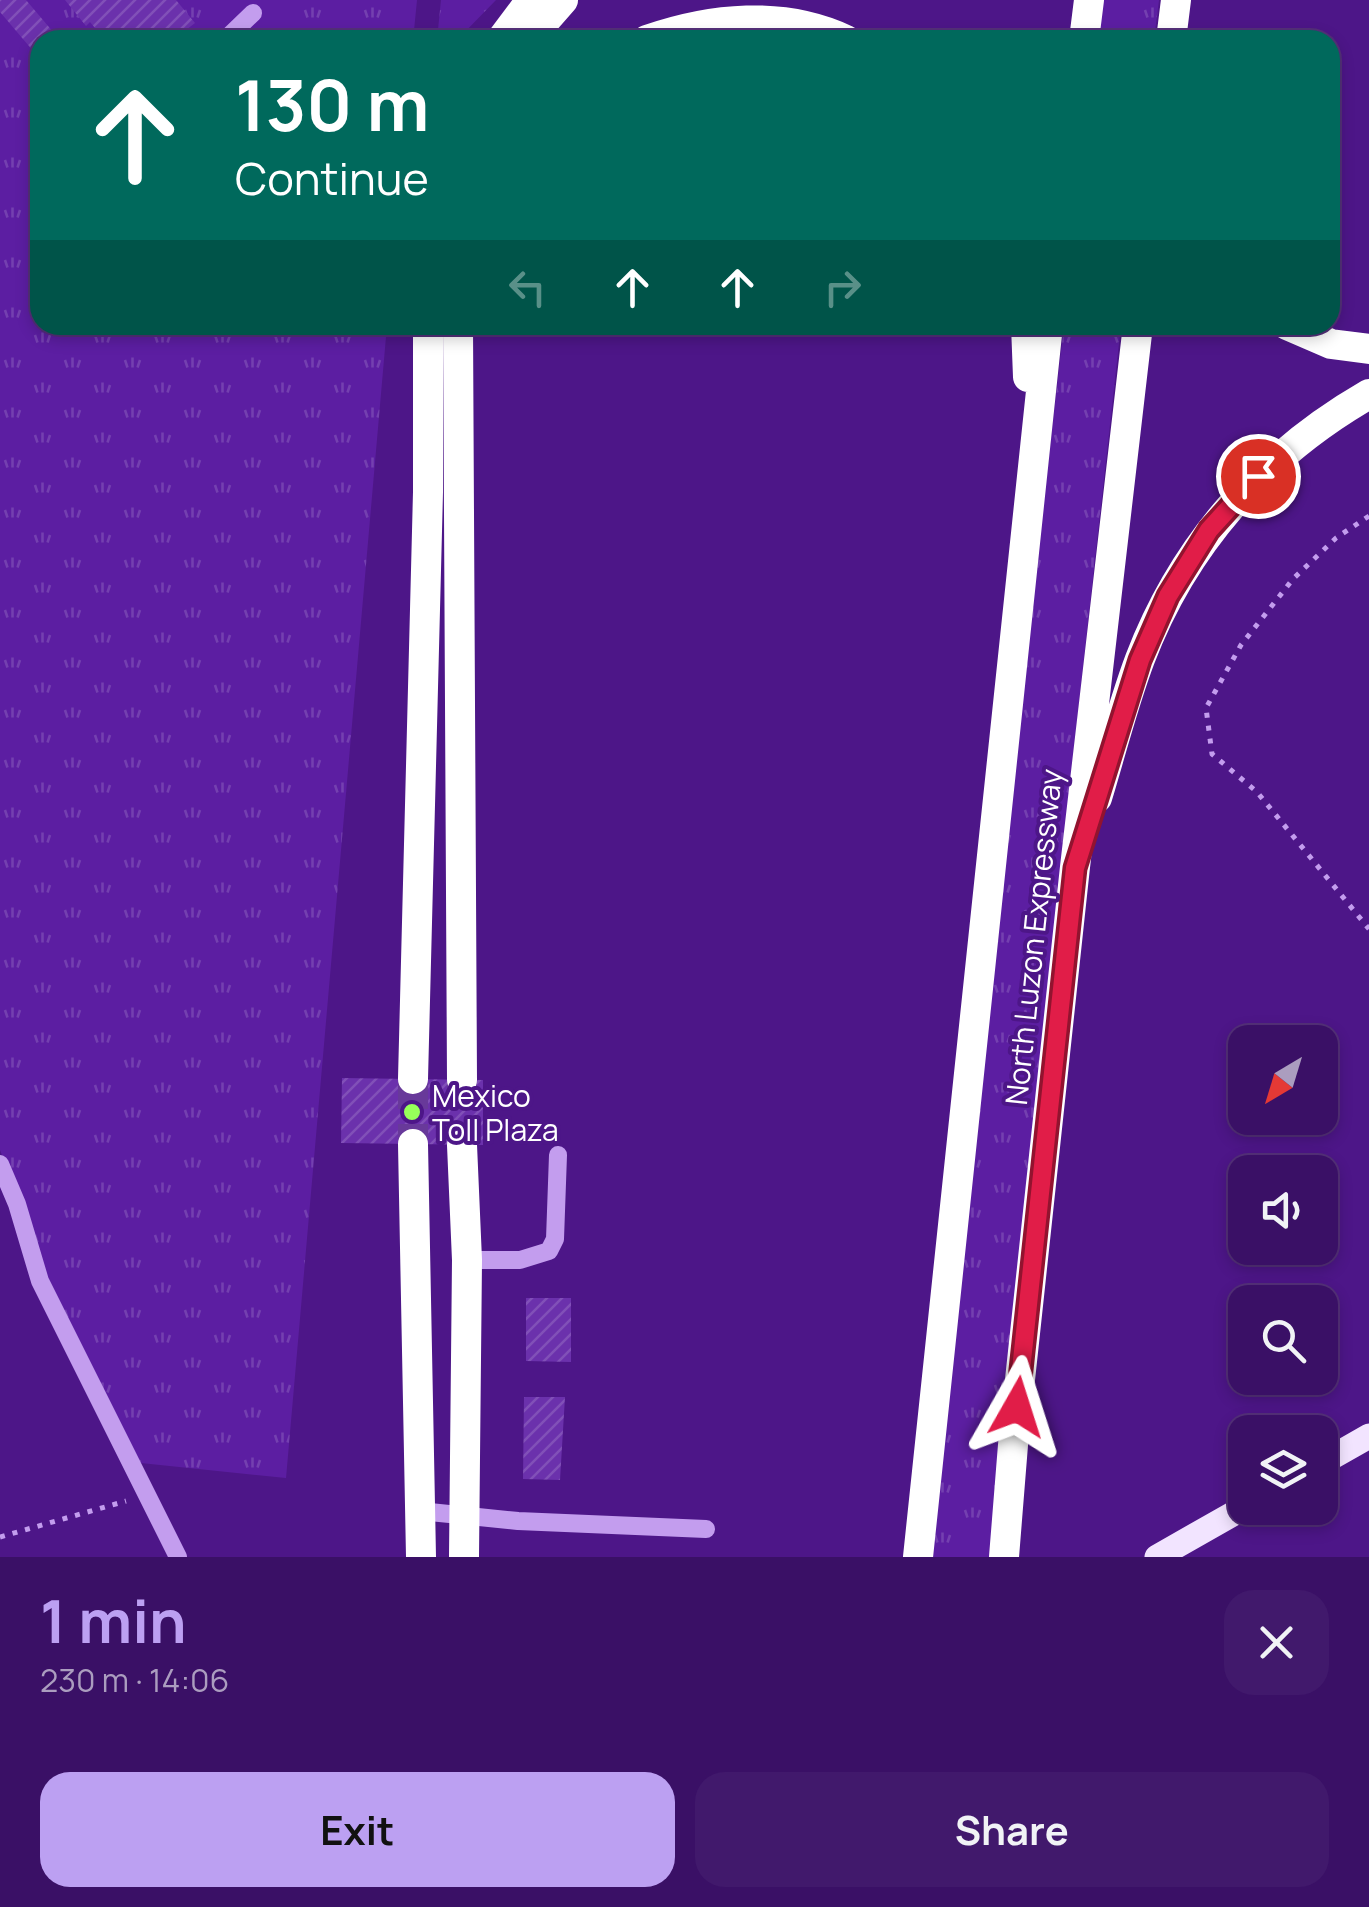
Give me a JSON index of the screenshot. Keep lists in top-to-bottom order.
{
  "streets": {
    "highway": ["North Luzon Expressway"]
  },
  "places": ["Mexico Toll Plaza"],
  "north": "bottom left",
  "page": {
    "turn": ["130 m", "Continue"],
    "heading": ["1 min", "230 m · 14:06"],
    "buttons": ["Exit", "Share"]
  }
}
